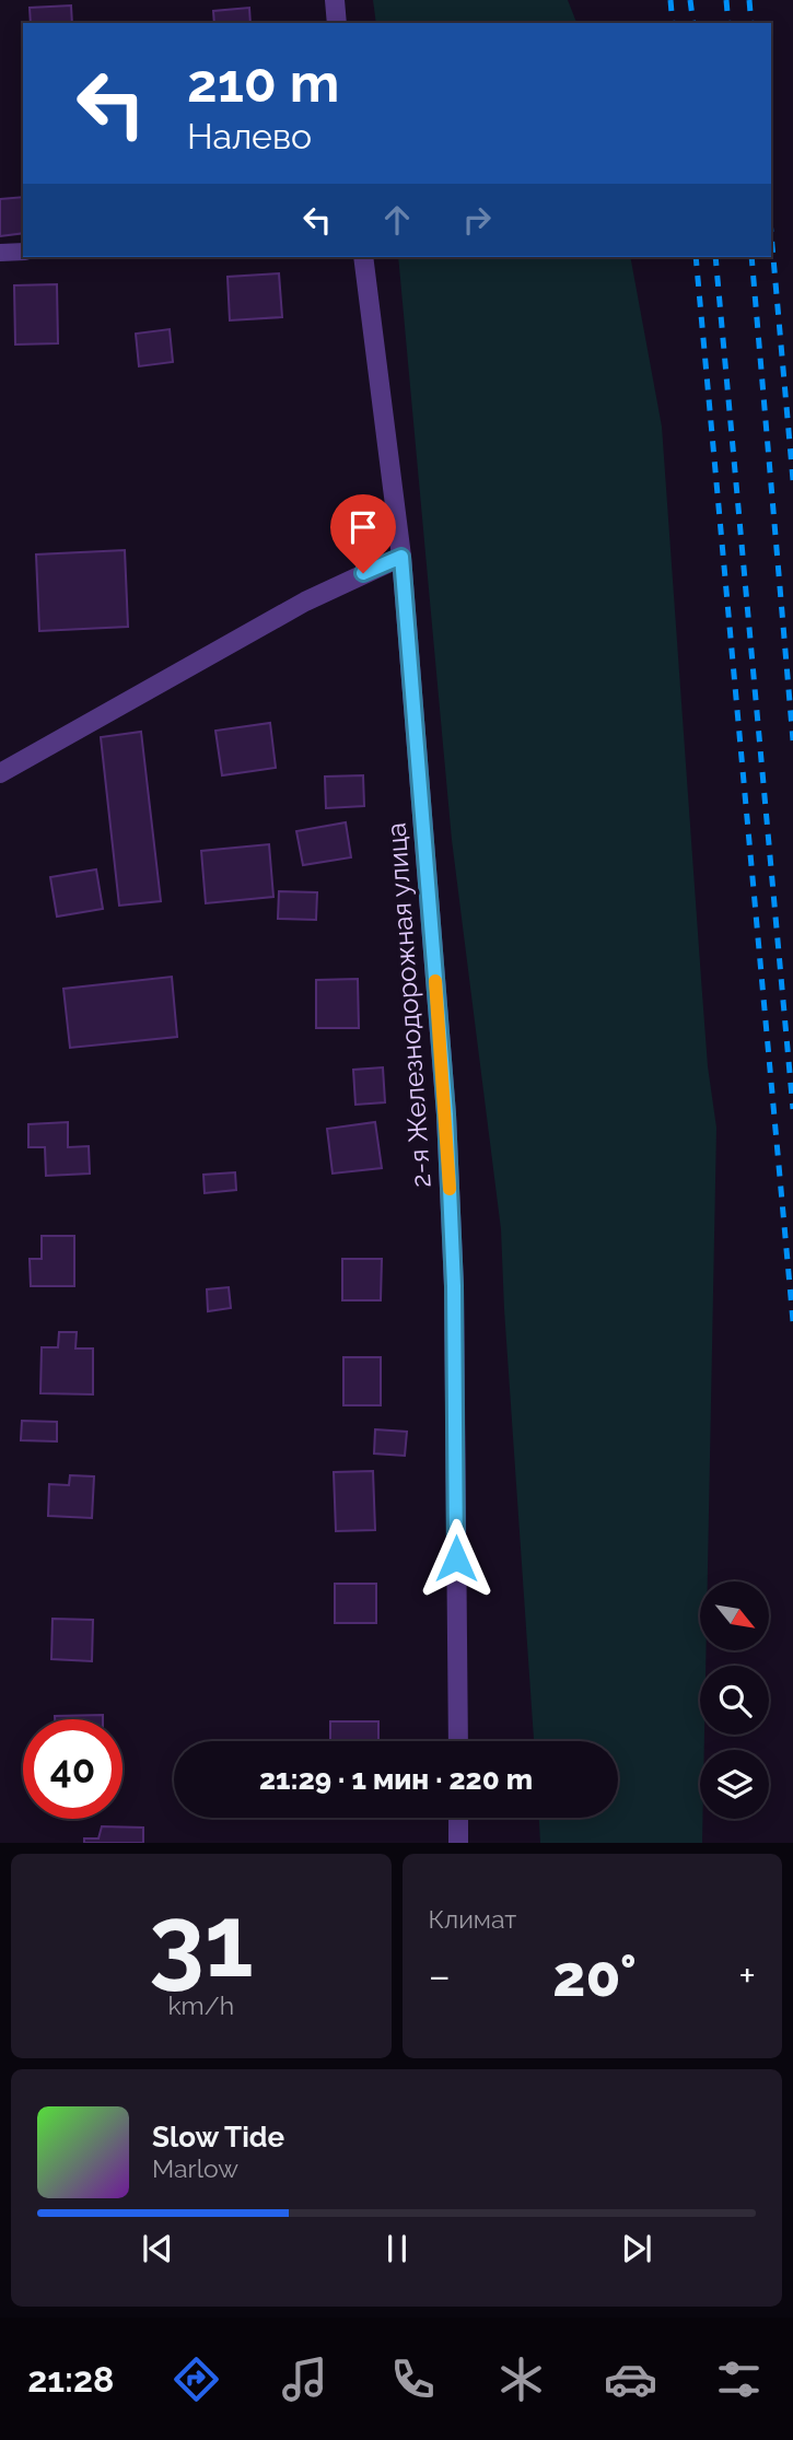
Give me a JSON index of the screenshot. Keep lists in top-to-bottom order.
{
  "streets": {
    "street": ["2-я Железнодорожная улица"]
  },
  "north": "bottom right",
  "page": {
    "turn": ["210 m", "Налево"],
    "limit": "40",
    "trip": "21:29 · 1 мин · 220 m",
    "tile": [
      ["31", "km/h"],
      "Климат"
    ],
    "heat": ["−", "20°", "+"],
    "song": ["Slow Tide", "Marlow"],
    "tabs": "21:28"
  }
}
